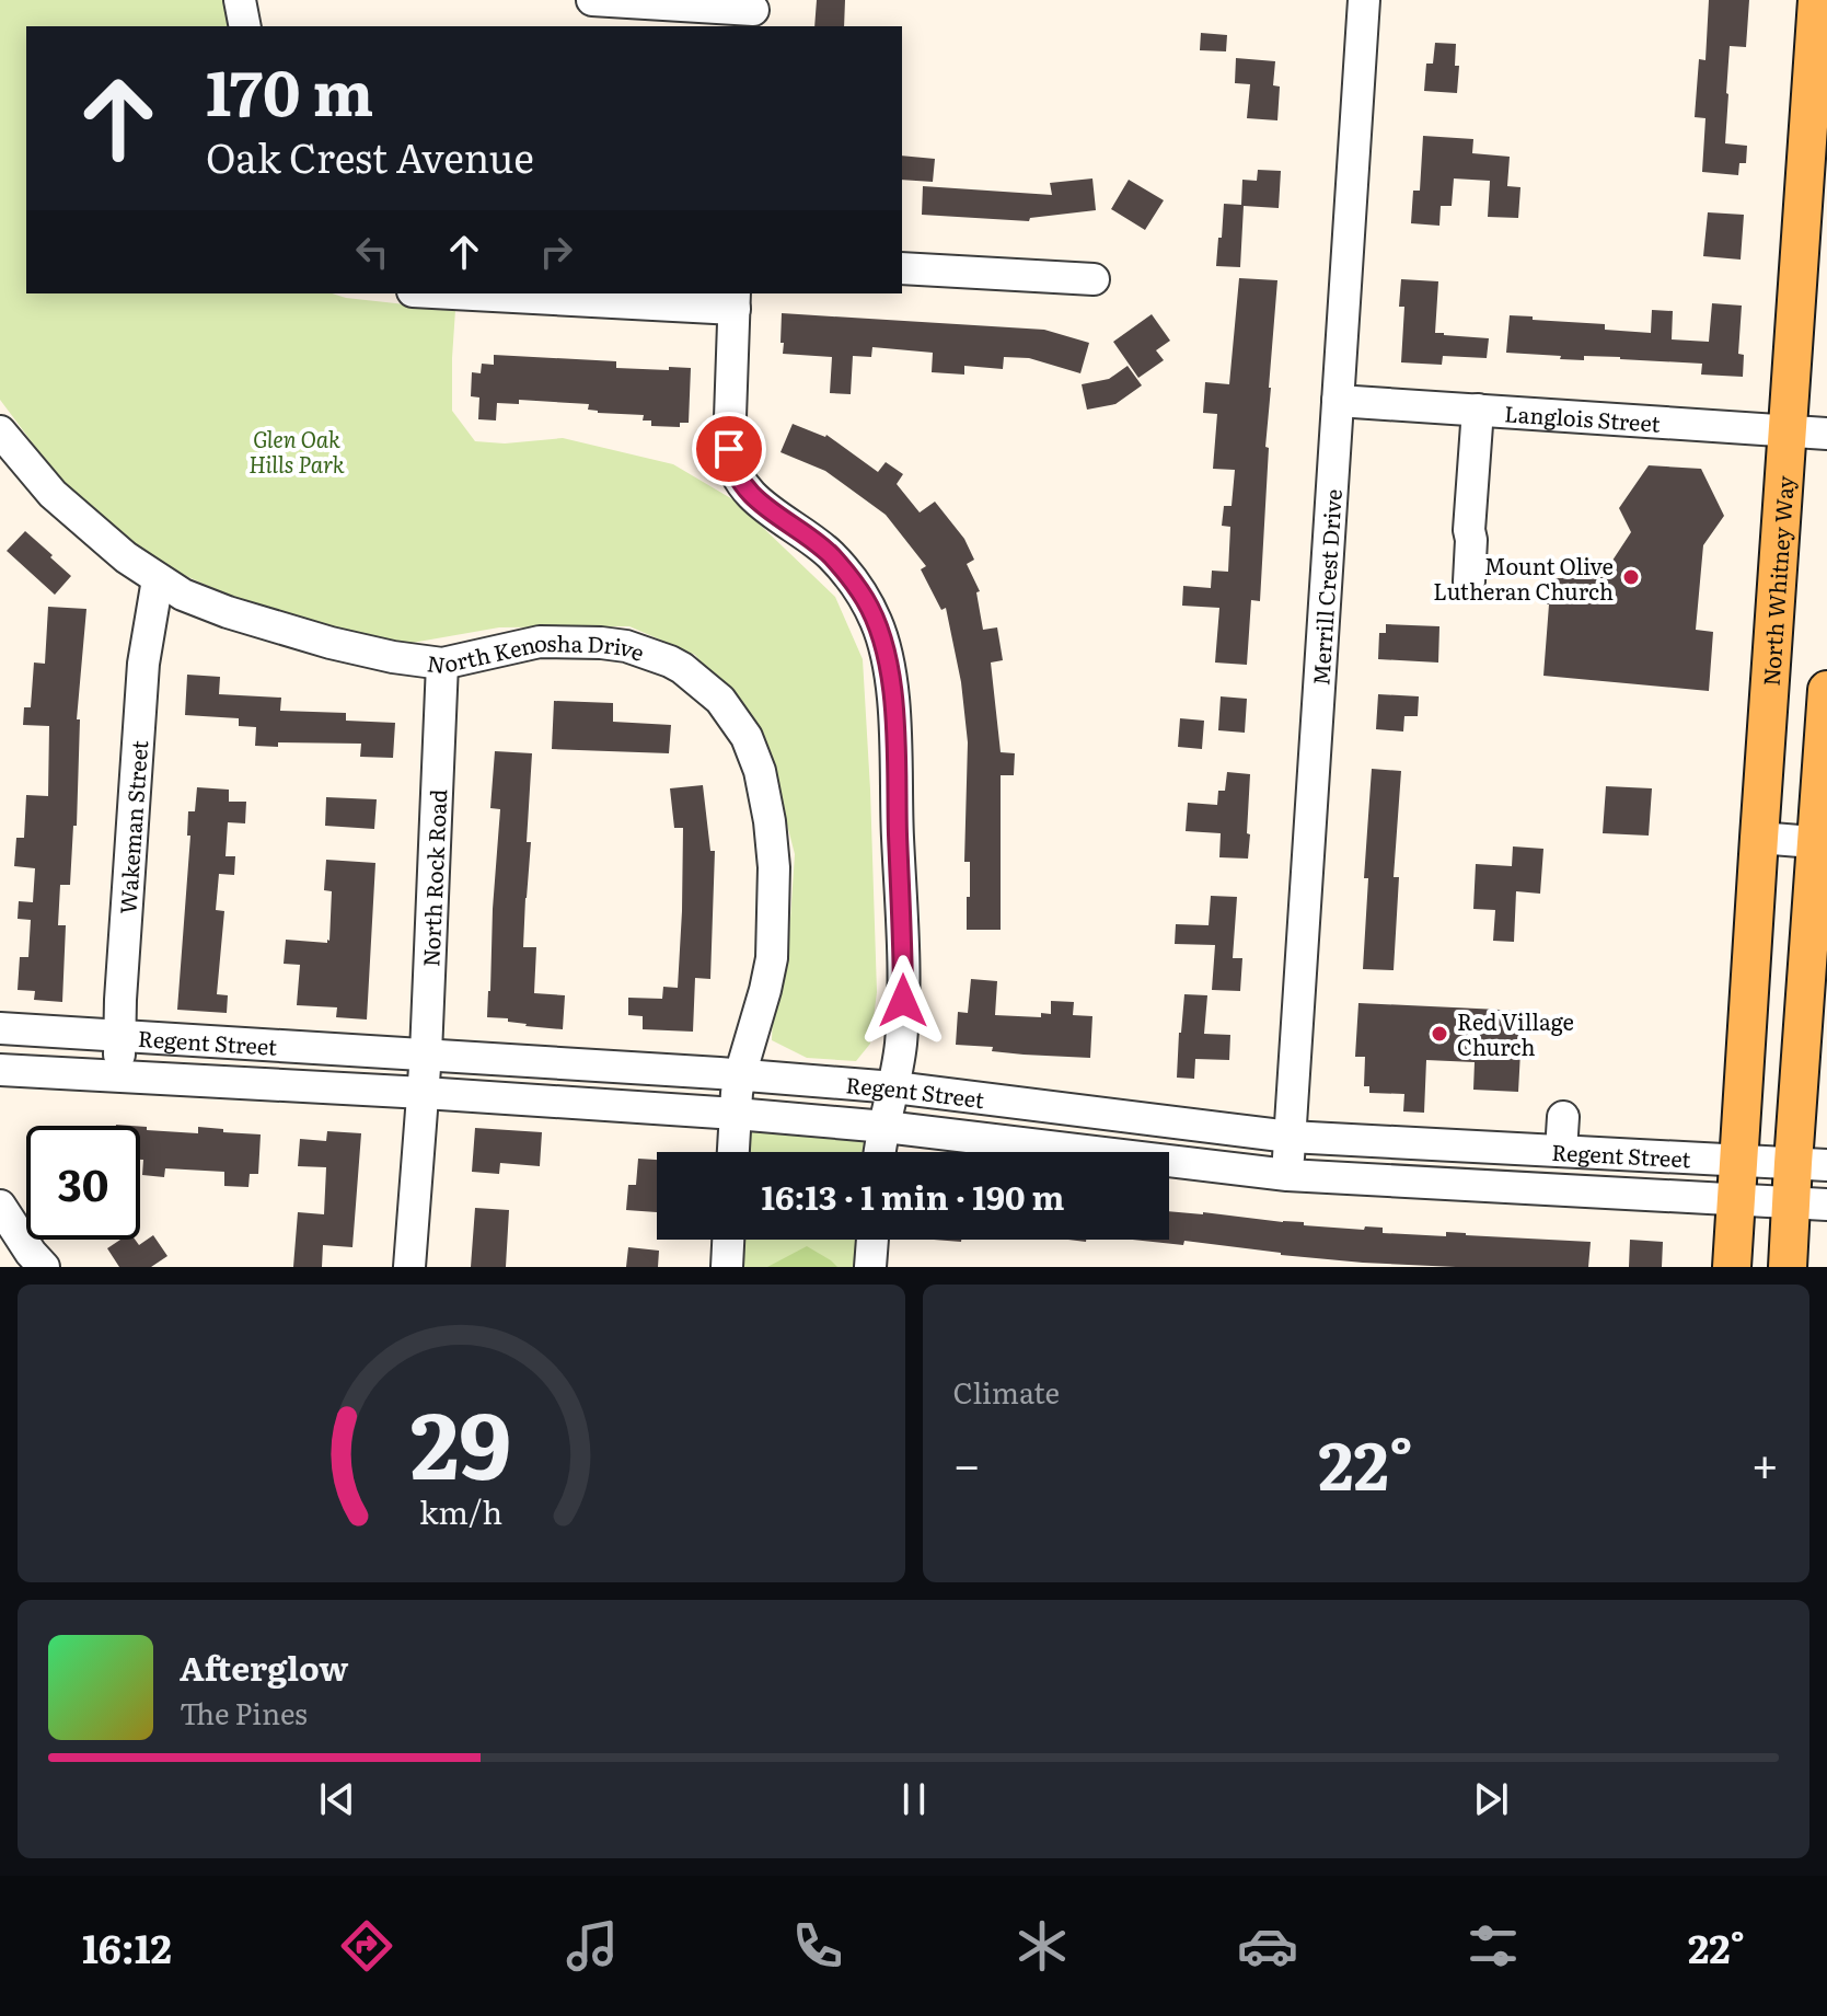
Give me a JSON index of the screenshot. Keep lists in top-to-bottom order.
{
  "streets": {
    "main road": ["North Whitney Way"],
    "street": [
      "Langlois Street",
      "Merrill Crest Drive",
      "North Kenosha Drive",
      "Wakeman Street",
      "North Rock Road",
      "Regent Street"
    ]
  },
  "crossings": [
    ["Langlois Street", "North Whitney Way"],
    ["Langlois Street", "Merrill Crest Drive"],
    ["North Whitney Way", "Regent Street"],
    ["Merrill Crest Drive", "Regent Street"],
    ["North Kenosha Drive", "Wakeman Street"],
    ["North Kenosha Drive", "North Rock Road"],
    ["North Kenosha Drive", "Regent Street"],
    ["Wakeman Street", "Regent Street"],
    ["North Rock Road", "Regent Street"]
  ],
  "parks": ["Glen Oak Hills Park"],
  "places": ["Mount Olive Lutheran Church", "Red Village Church"],
  "page": {
    "turn": ["170 m", "Oak Crest Avenue"],
    "limit": "30",
    "trip": "16:13 · 1 min · 190 m",
    "tile": "Climate",
    "heat": ["−", "22°", "+"],
    "song": ["Afterglow", "The Pines"],
    "tabs": ["16:12", "22°"],
    "gauge": ["29", "km/h"]
  }
}
